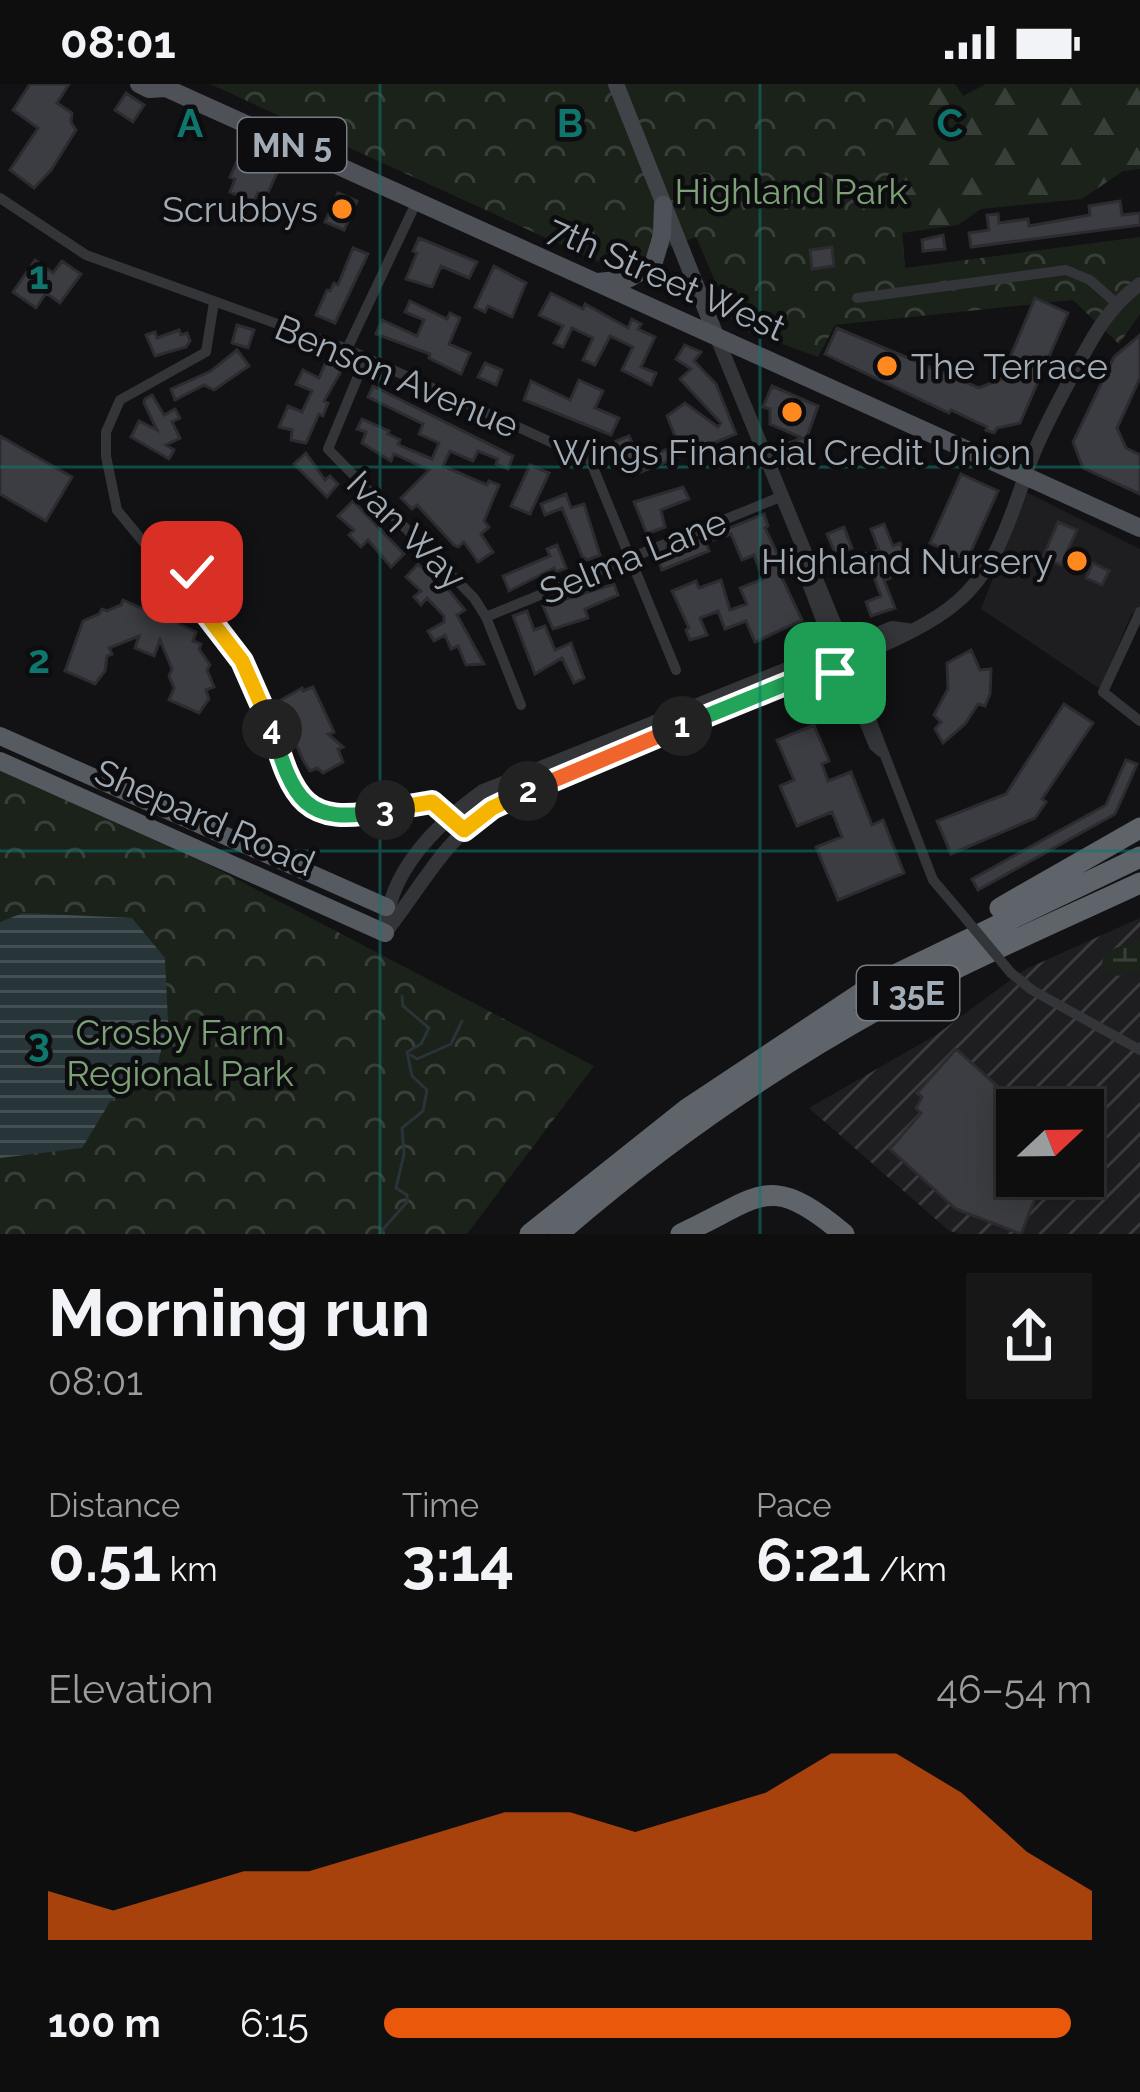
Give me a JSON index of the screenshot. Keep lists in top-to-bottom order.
{
  "streets": {
    "highway": ["Shepard Road", "I 35E"],
    "main road": ["MN 5", "7th Street West"],
    "street": ["Benson Avenue", "Ivan Way", "Selma Lane"]
  },
  "crossings": [
    ["Benson Avenue", "Ivan Way"],
    ["Benson Avenue", "Selma Lane"],
    ["Ivan Way", "Selma Lane"]
  ],
  "parks": ["Highland Park", "Crosby Farm Regional Park"],
  "places": [
    "Scrubbys",
    "The Terrace",
    "Wings Financial Credit Union",
    "Highland Nursery"
  ],
  "north": "right",
  "page": {
    "status": "08:01",
    "pins": [
      "1",
      "4",
      "2",
      "3"
    ],
    "heading": ["Morning run", "08:01"],
    "stats": [
      ["Distance", "0.51 km"],
      ["Time", "3:14"],
      ["Pace", "6:21 /km"]
    ],
    "chart": ["Elevation", "46–54 m"],
    "list": [
      {
        "name": "100 m",
        "note": "6:15"
      }
    ]
  },
  "grid": {
    "columns": ["A", "B", "C"],
    "rows": ["1", "2", "3"]
  }
}
